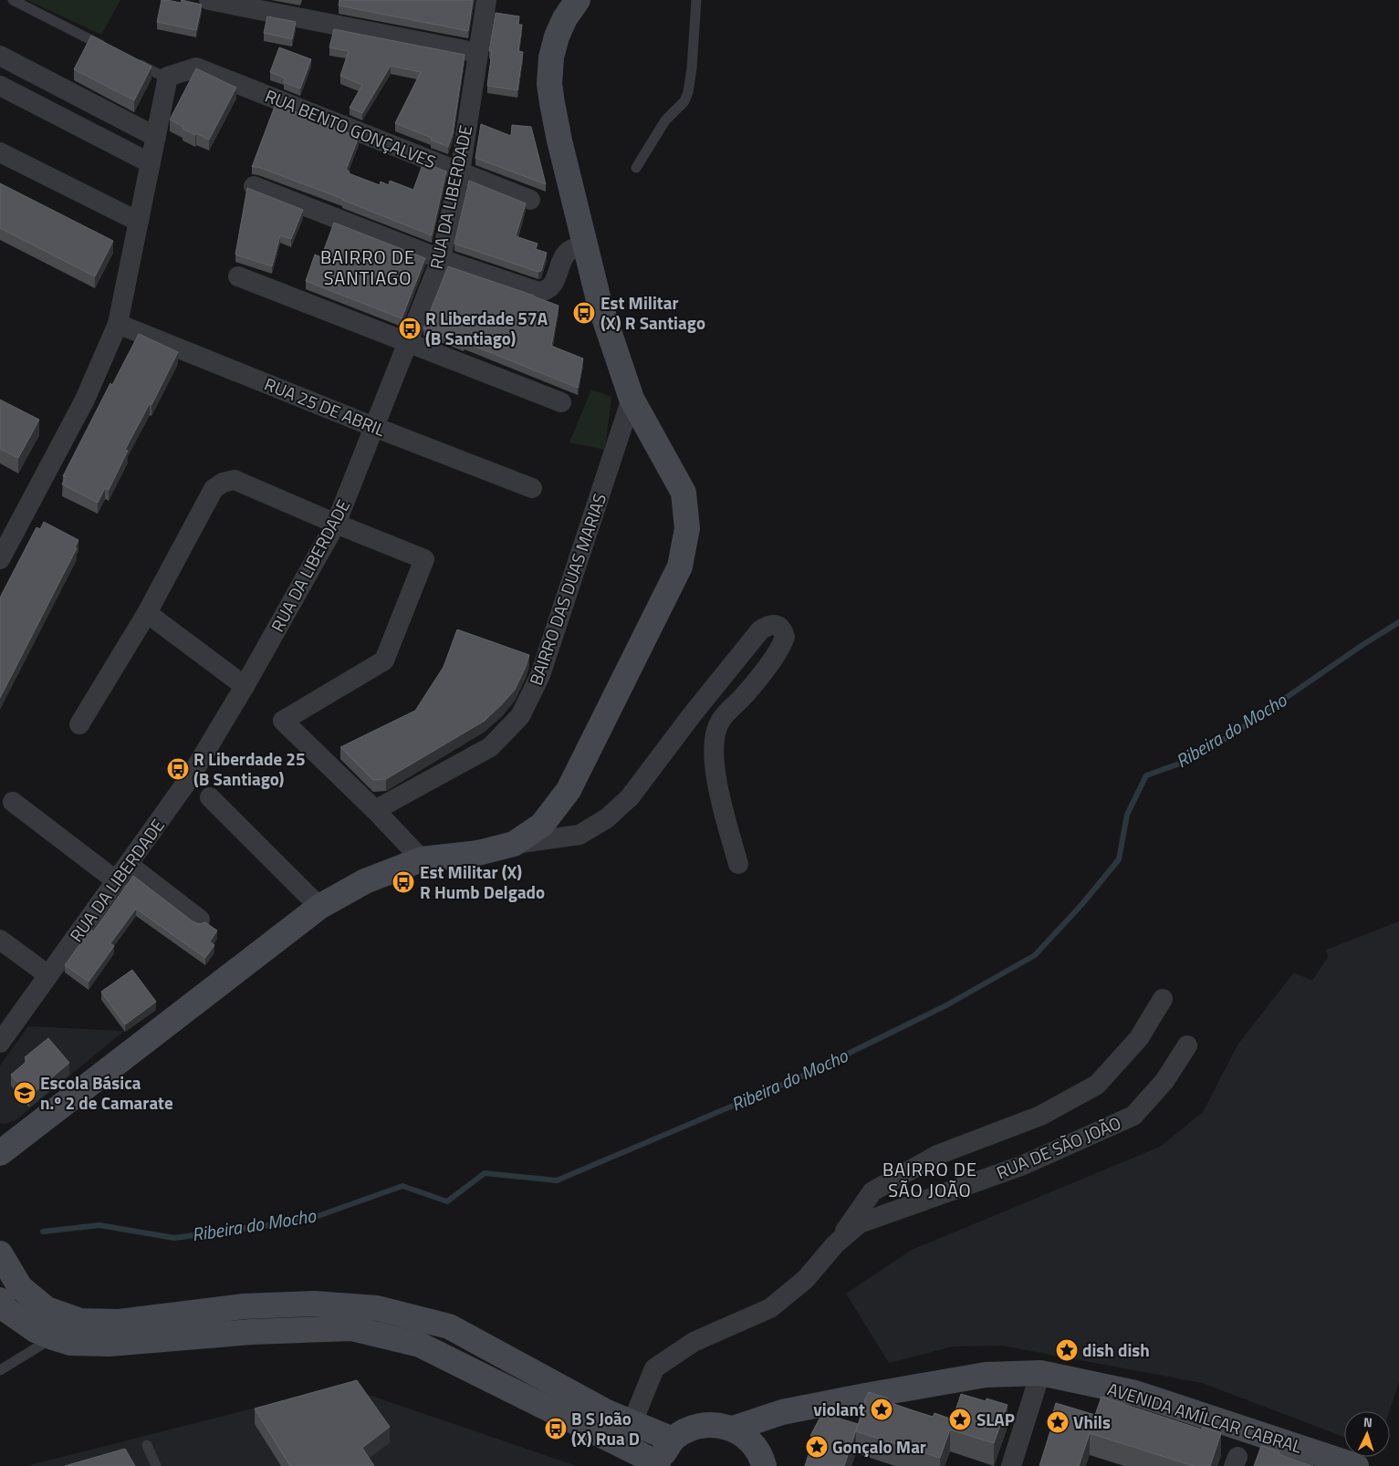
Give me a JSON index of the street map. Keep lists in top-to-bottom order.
{
  "streets": {
    "street": [
      "RUA BENTO GONÇALVES",
      "RUA DA LIBERDADE",
      "RUA 25 DE ABRIL",
      "BAIRRO DAS DUAS MARIAS",
      "RUA DE SÃO JOÃO",
      "AVENIDA AMÍLCAR CABRAL"
    ]
  },
  "crossings": [
    ["RUA BENTO GONÇALVES", "RUA DA LIBERDADE"],
    ["RUA DA LIBERDADE", "RUA 25 DE ABRIL"]
  ],
  "districts": ["BAIRRO DE SANTIAGO", "BAIRRO DE SÃO JOÃO"],
  "water": ["Ribeira do Mocho"],
  "places": {
    "bus stop": [
      "Est Militar (X) R Santiago",
      "R Liberdade 57A (B Santiago)",
      "R Liberdade 25 (B Santiago)",
      "Est Militar (X) R Humb Delgado",
      "B S João (X) Rua D"
    ],
    "school or university": ["Escola Básica n.º 2 de Camarate"],
    "place": [
      "dish dish",
      "violant",
      "SLAP",
      "Vhils",
      "Gonçalo Mar"
    ]
  },
  "north": "top"
}
